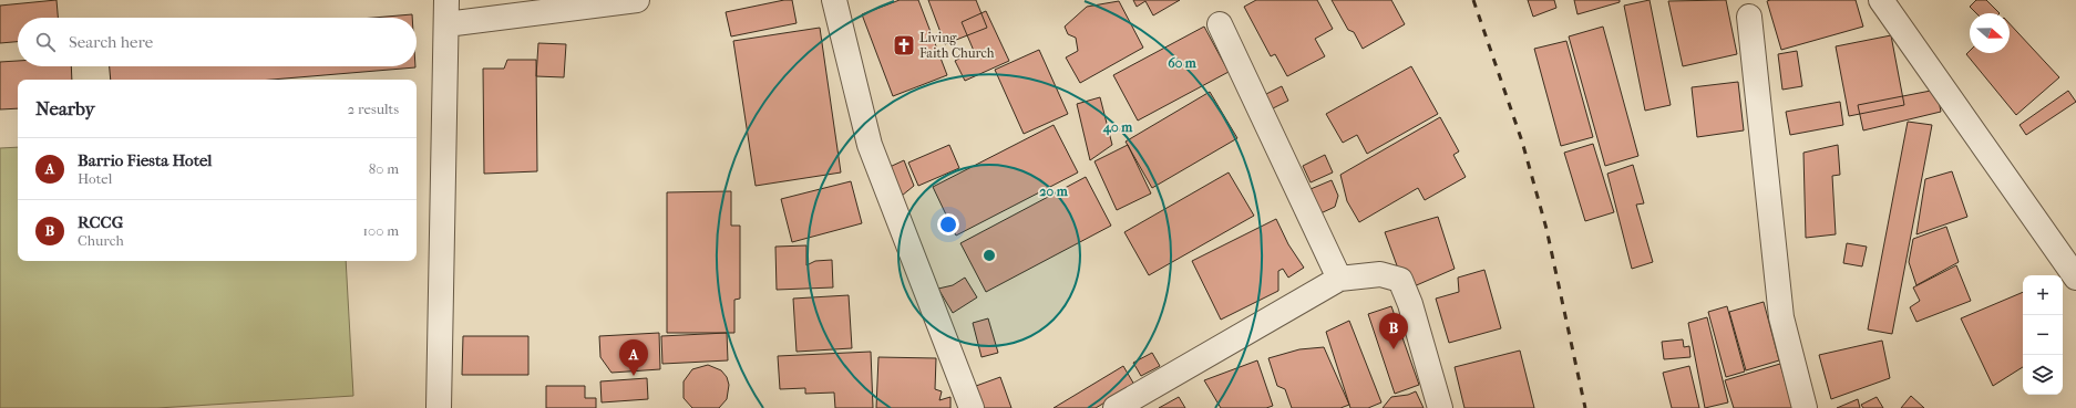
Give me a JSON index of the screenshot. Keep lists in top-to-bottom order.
{
  "places": {
    "church": ["Living Faith Church"]
  },
  "north": "right",
  "page": {
    "search": "Search here",
    "heading": ["Nearby", "2 results"],
    "list": [
      {
        "mark": "A",
        "name": "Barrio Fiesta Hotel",
        "note": "Hotel",
        "value": "80 m"
      },
      {
        "mark": "B",
        "name": "RCCG",
        "note": "Church",
        "value": "100 m"
      }
    ],
    "map_buttons": ["+", "−"],
    "pins": ["B", "A"]
  },
  "rings": ["60 m", "40 m", "20 m"]
}
